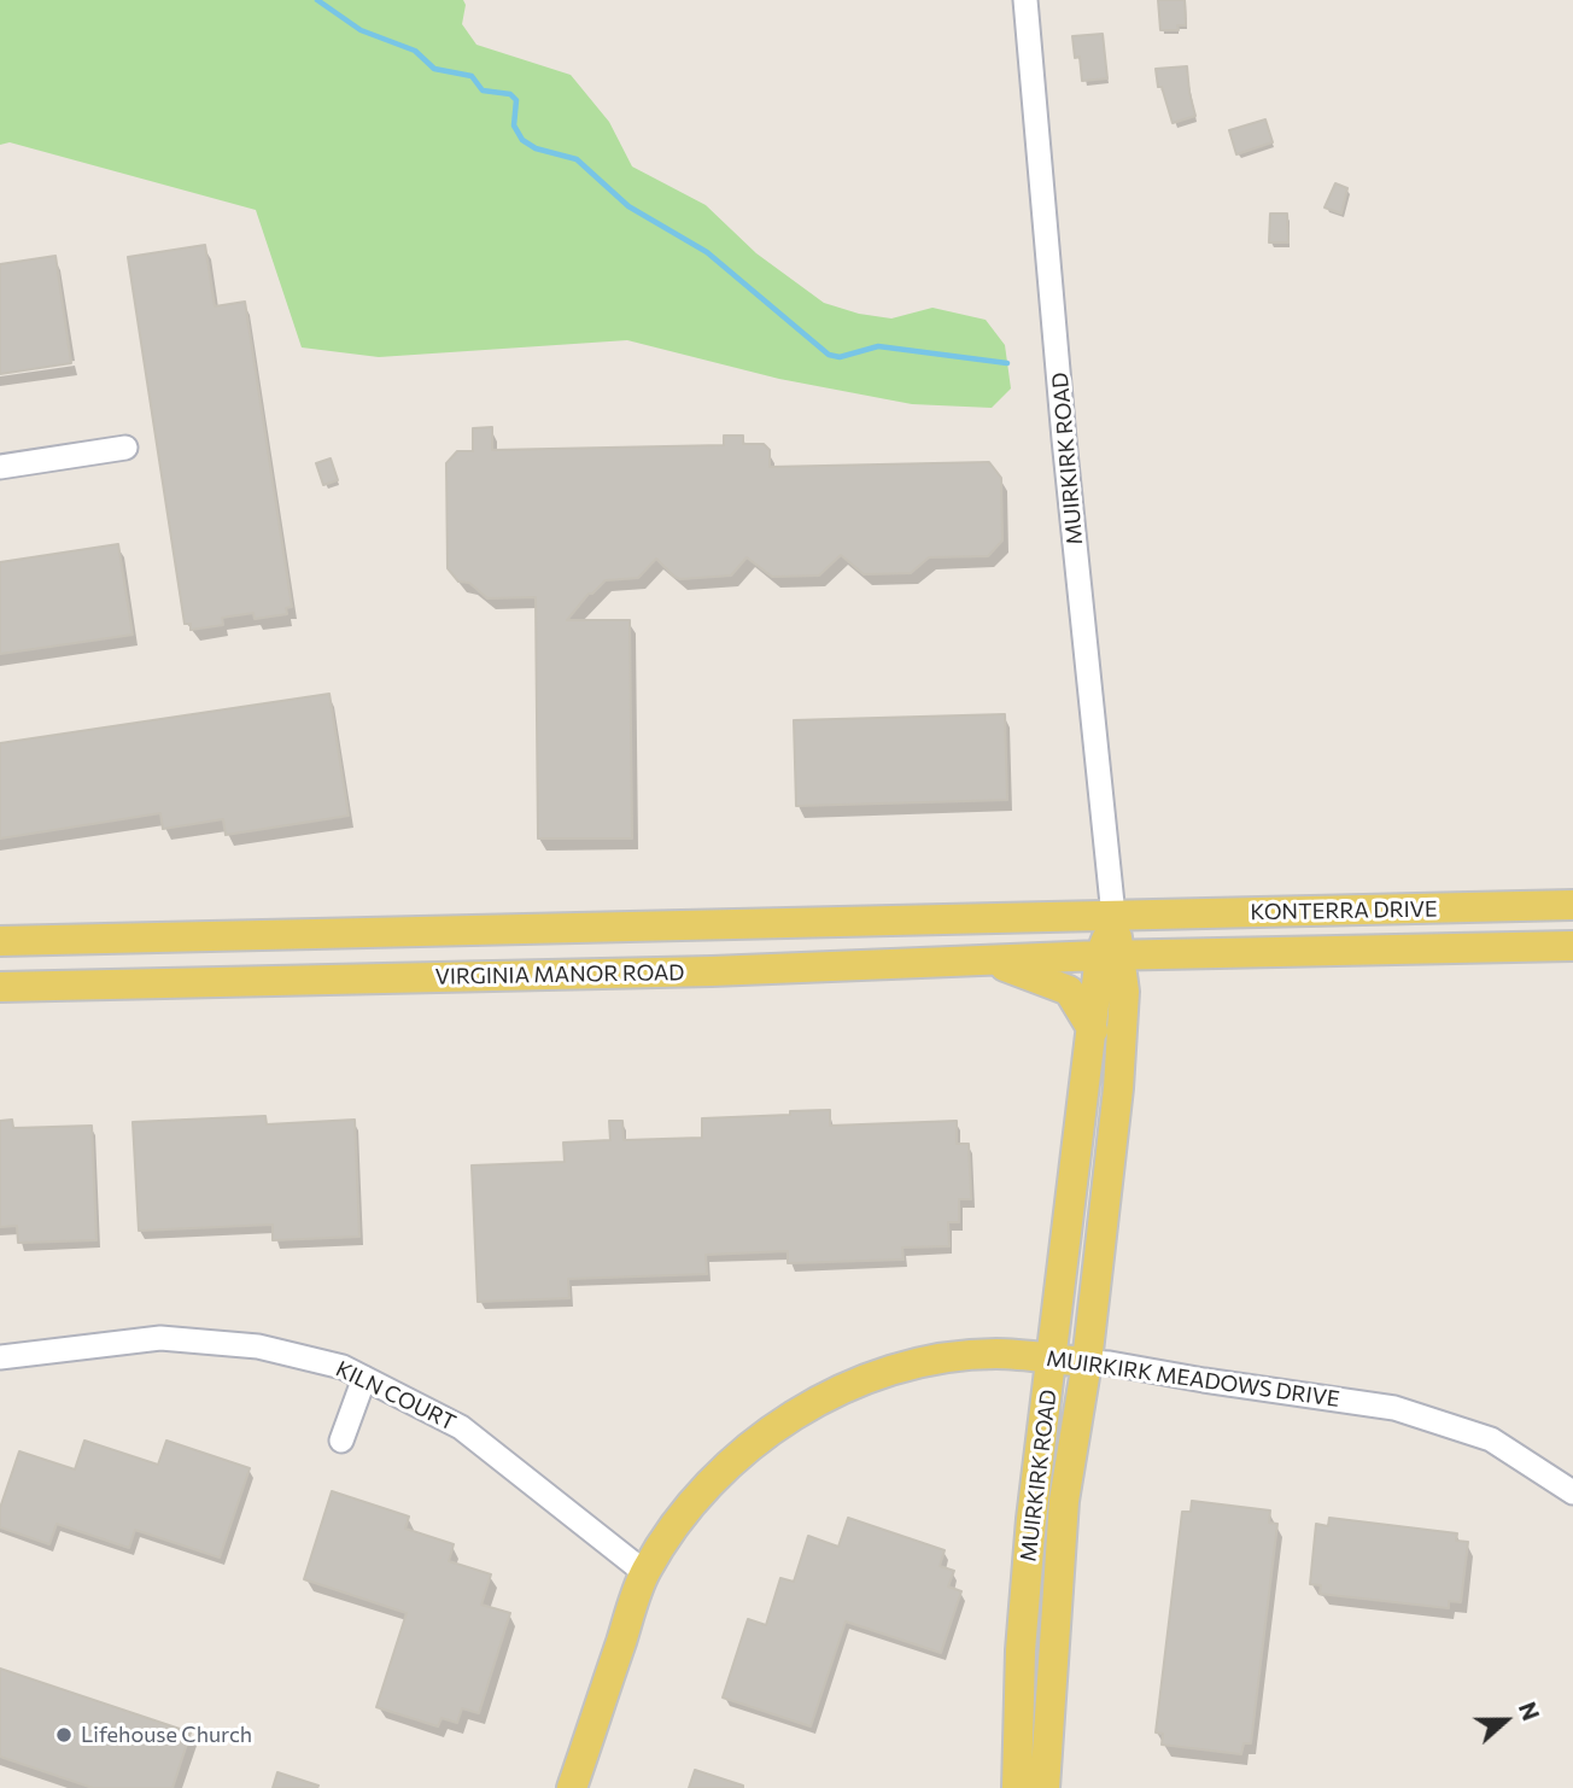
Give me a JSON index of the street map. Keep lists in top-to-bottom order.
{
  "streets": {
    "main road": [
      "MUIRKIRK ROAD",
      "KONTERRA DRIVE",
      "VIRGINIA MANOR ROAD",
      "MUIRKIRK MEADOWS DRIVE"
    ],
    "street": ["KILN COURT"]
  },
  "crossings": [
    ["MUIRKIRK ROAD", "KONTERRA DRIVE"],
    ["MUIRKIRK ROAD", "VIRGINIA MANOR ROAD"],
    ["MUIRKIRK ROAD", "MUIRKIRK MEADOWS DRIVE"],
    ["KONTERRA DRIVE", "VIRGINIA MANOR ROAD"],
    ["MUIRKIRK MEADOWS DRIVE", "KILN COURT"]
  ],
  "places": ["Lifehouse Church"],
  "north": "right"
}
